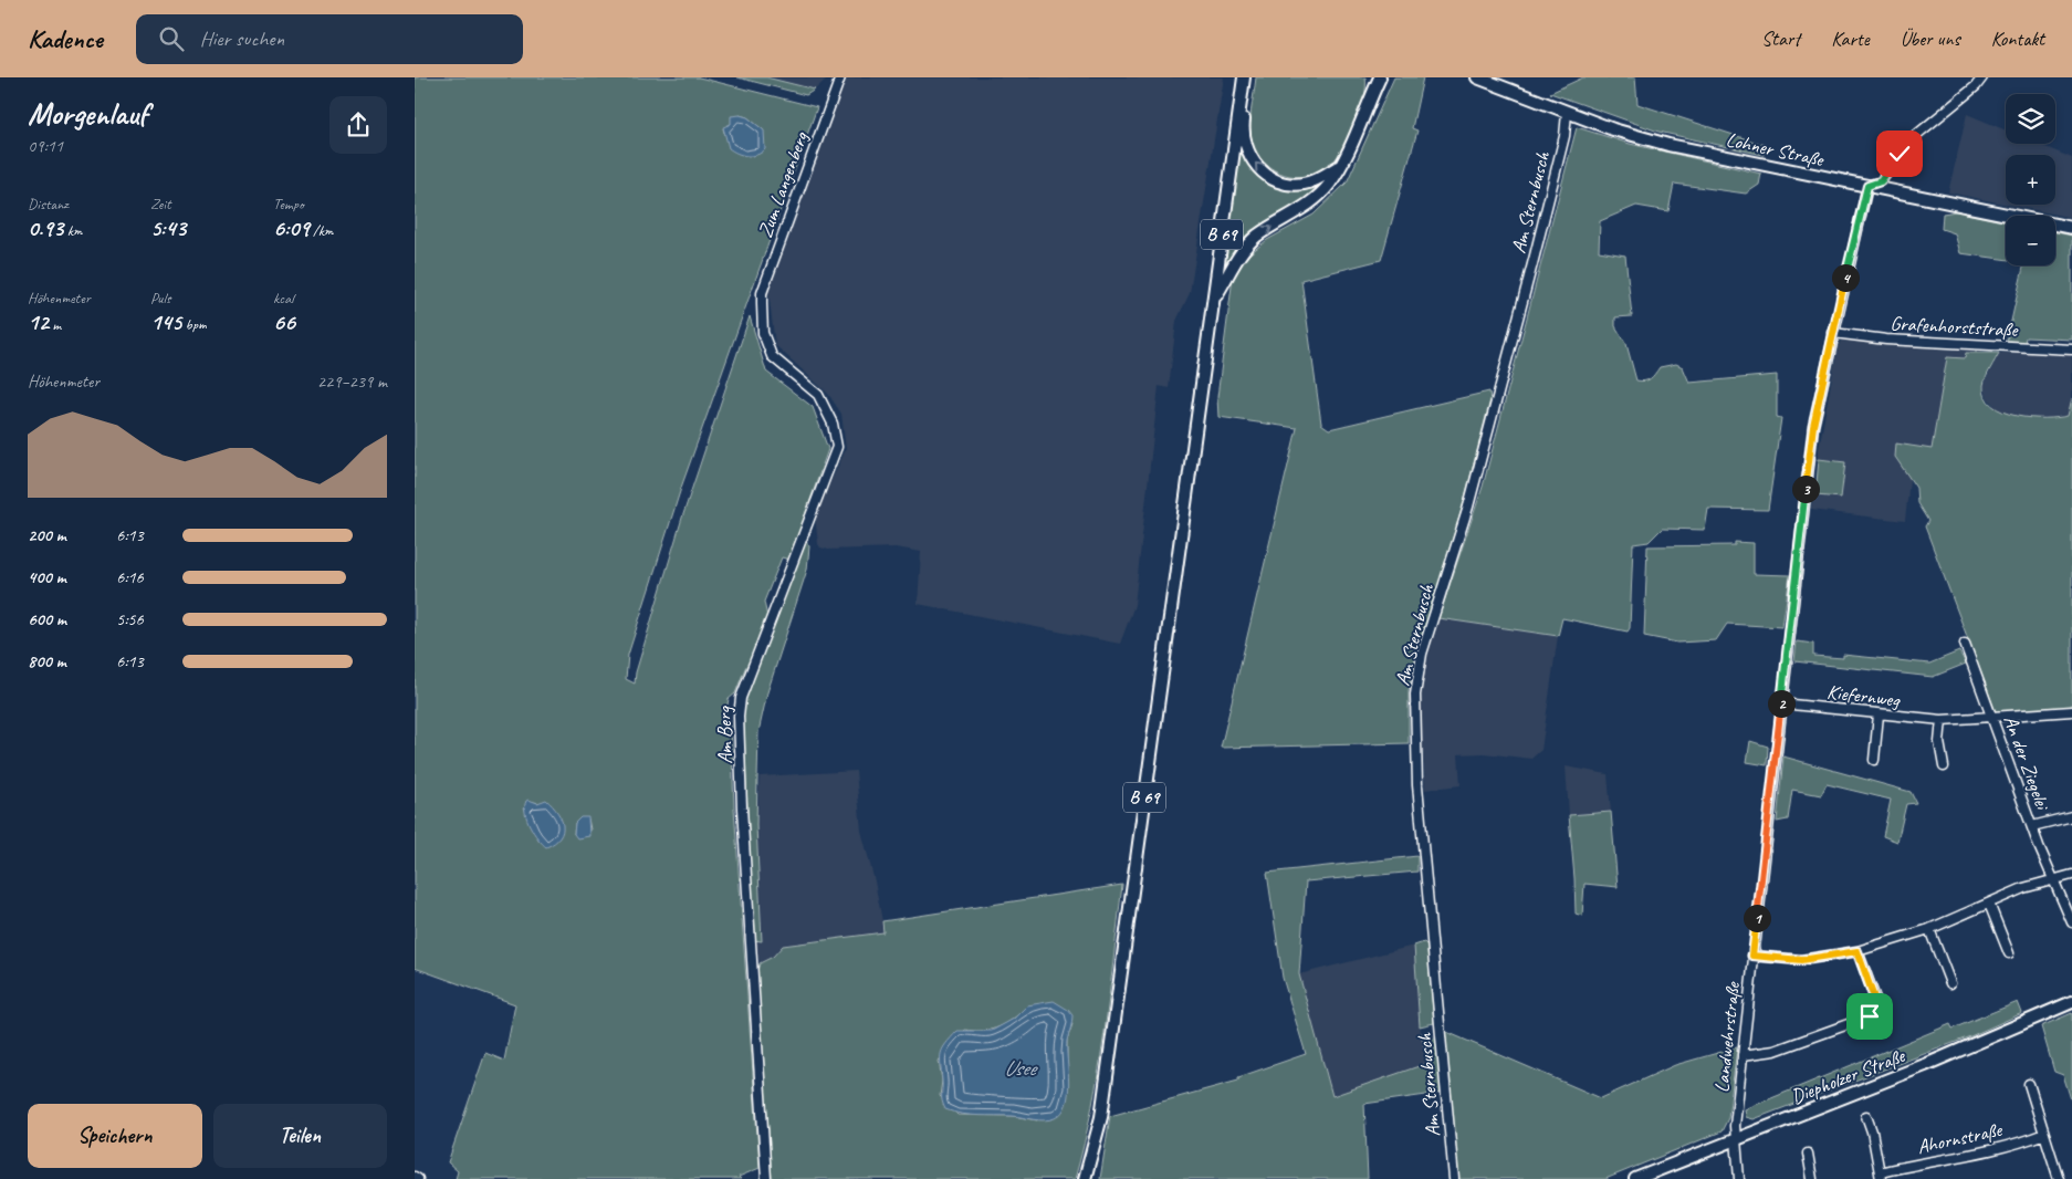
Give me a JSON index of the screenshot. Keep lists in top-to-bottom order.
{
  "streets": {
    "main road": ["Lohner Straße", "B 69", "Diepholzer Straße"],
    "street": [
      "Zum Langenberg",
      "Am Sternbusch",
      "Grafenhorststraße",
      "Kiefernweg",
      "Am Berg",
      "An der Ziegelei",
      "Landwehrstraße",
      "Ahornstraße"
    ]
  },
  "crossings": [
    ["Lohner Straße", "Am Sternbusch"],
    ["Lohner Straße", "Landwehrstraße"],
    ["Zum Langenberg", "Am Berg"],
    ["Grafenhorststraße", "Landwehrstraße"],
    ["Kiefernweg", "An der Ziegelei"],
    ["Kiefernweg", "Landwehrstraße"],
    ["Landwehrstraße", "Diepholzer Straße"]
  ],
  "water": ["Usee"],
  "page": {
    "header": "Kadence",
    "search": "Hier suchen",
    "nav": [
      "Start",
      "Karte",
      "Über uns",
      "Kontakt"
    ],
    "heading": ["Morgenlauf", "09:11"],
    "map_buttons": ["+", "−"],
    "stats": [
      ["Distanz", "0.93 km"],
      ["Zeit", "5:43"],
      ["Tempo", "6:09 /km"],
      ["Höhenmeter", "12 m"],
      ["Puls", "145 bpm"],
      ["kcal", "66"]
    ],
    "pins": [
      "4",
      "3",
      "2",
      "1"
    ],
    "chart": ["Höhenmeter", "229–239 m"],
    "list": [
      {
        "name": "200 m",
        "note": "6:13"
      },
      {
        "name": "400 m",
        "note": "6:16"
      },
      {
        "name": "600 m",
        "note": "5:56"
      },
      {
        "name": "800 m",
        "note": "6:13"
      }
    ],
    "buttons": ["Speichern", "Teilen"]
  }
}
